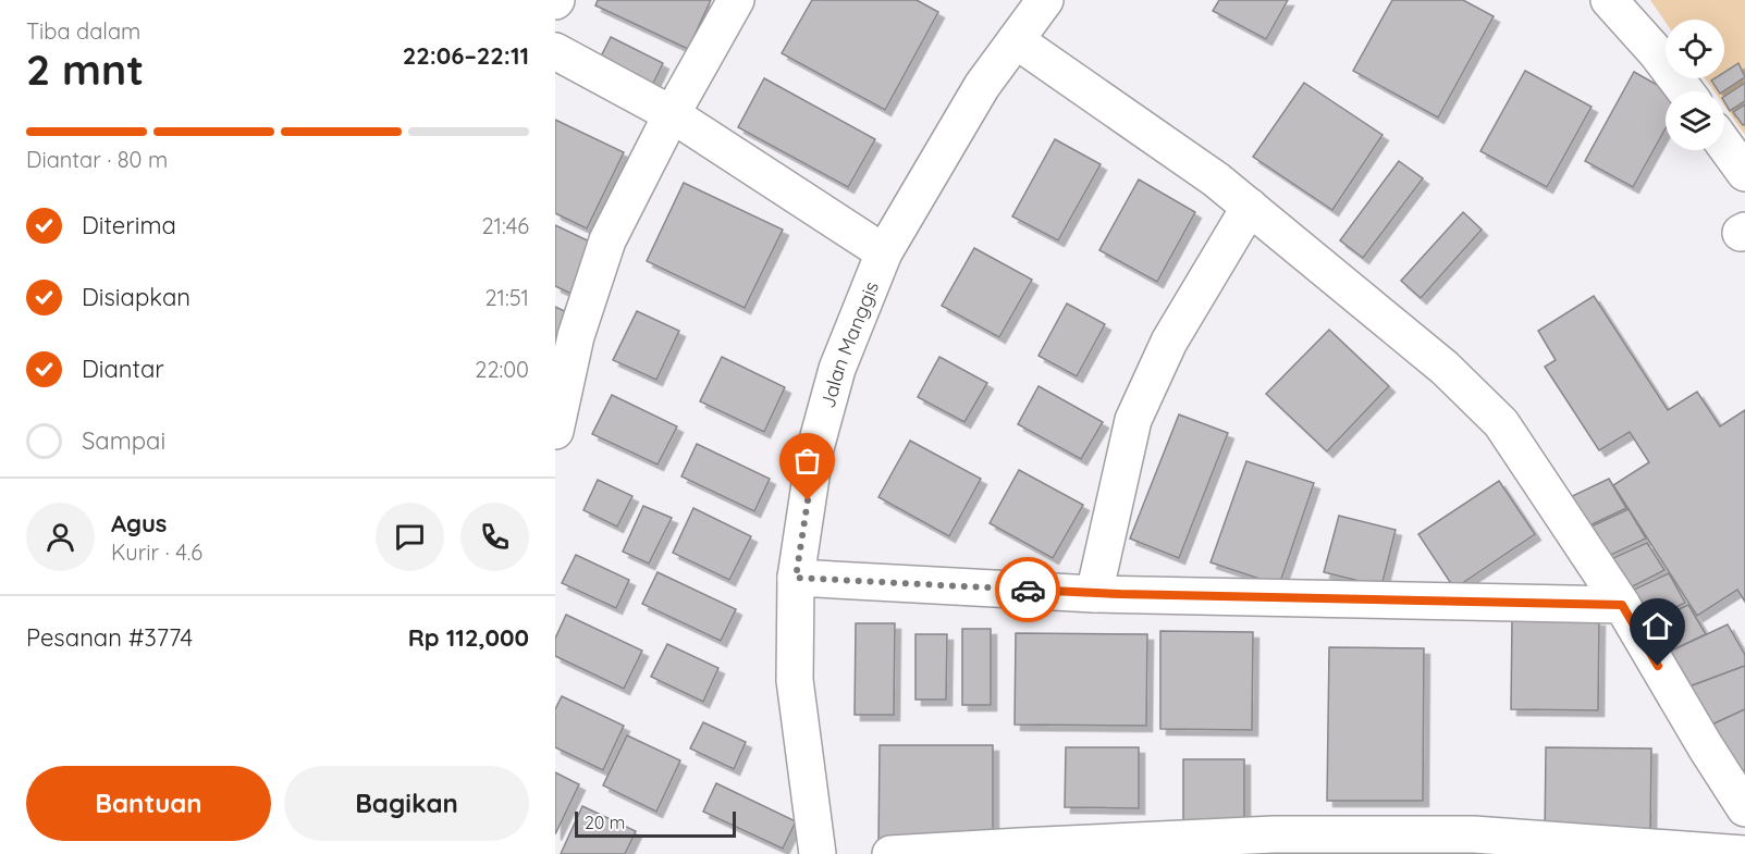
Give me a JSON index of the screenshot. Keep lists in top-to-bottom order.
{
  "streets": {
    "street": ["Jalan Manggis"]
  },
  "scale_bar": "20 m",
  "page": {
    "heading": ["2 mnt", "Tiba dalam", "22:06–22:11"],
    "panel": [
      "Agus",
      "Kurir · 4.6",
      "Pesanan #3774",
      "Rp 112,000"
    ],
    "bar": "Diantar · 80 m",
    "list": [
      ["Diterima", "21:46"],
      ["Disiapkan", "21:51"],
      ["Diantar", "22:00"],
      "Sampai"
    ],
    "buttons": ["Bantuan", "Bagikan"],
    "scale": "20 m"
  }
}
